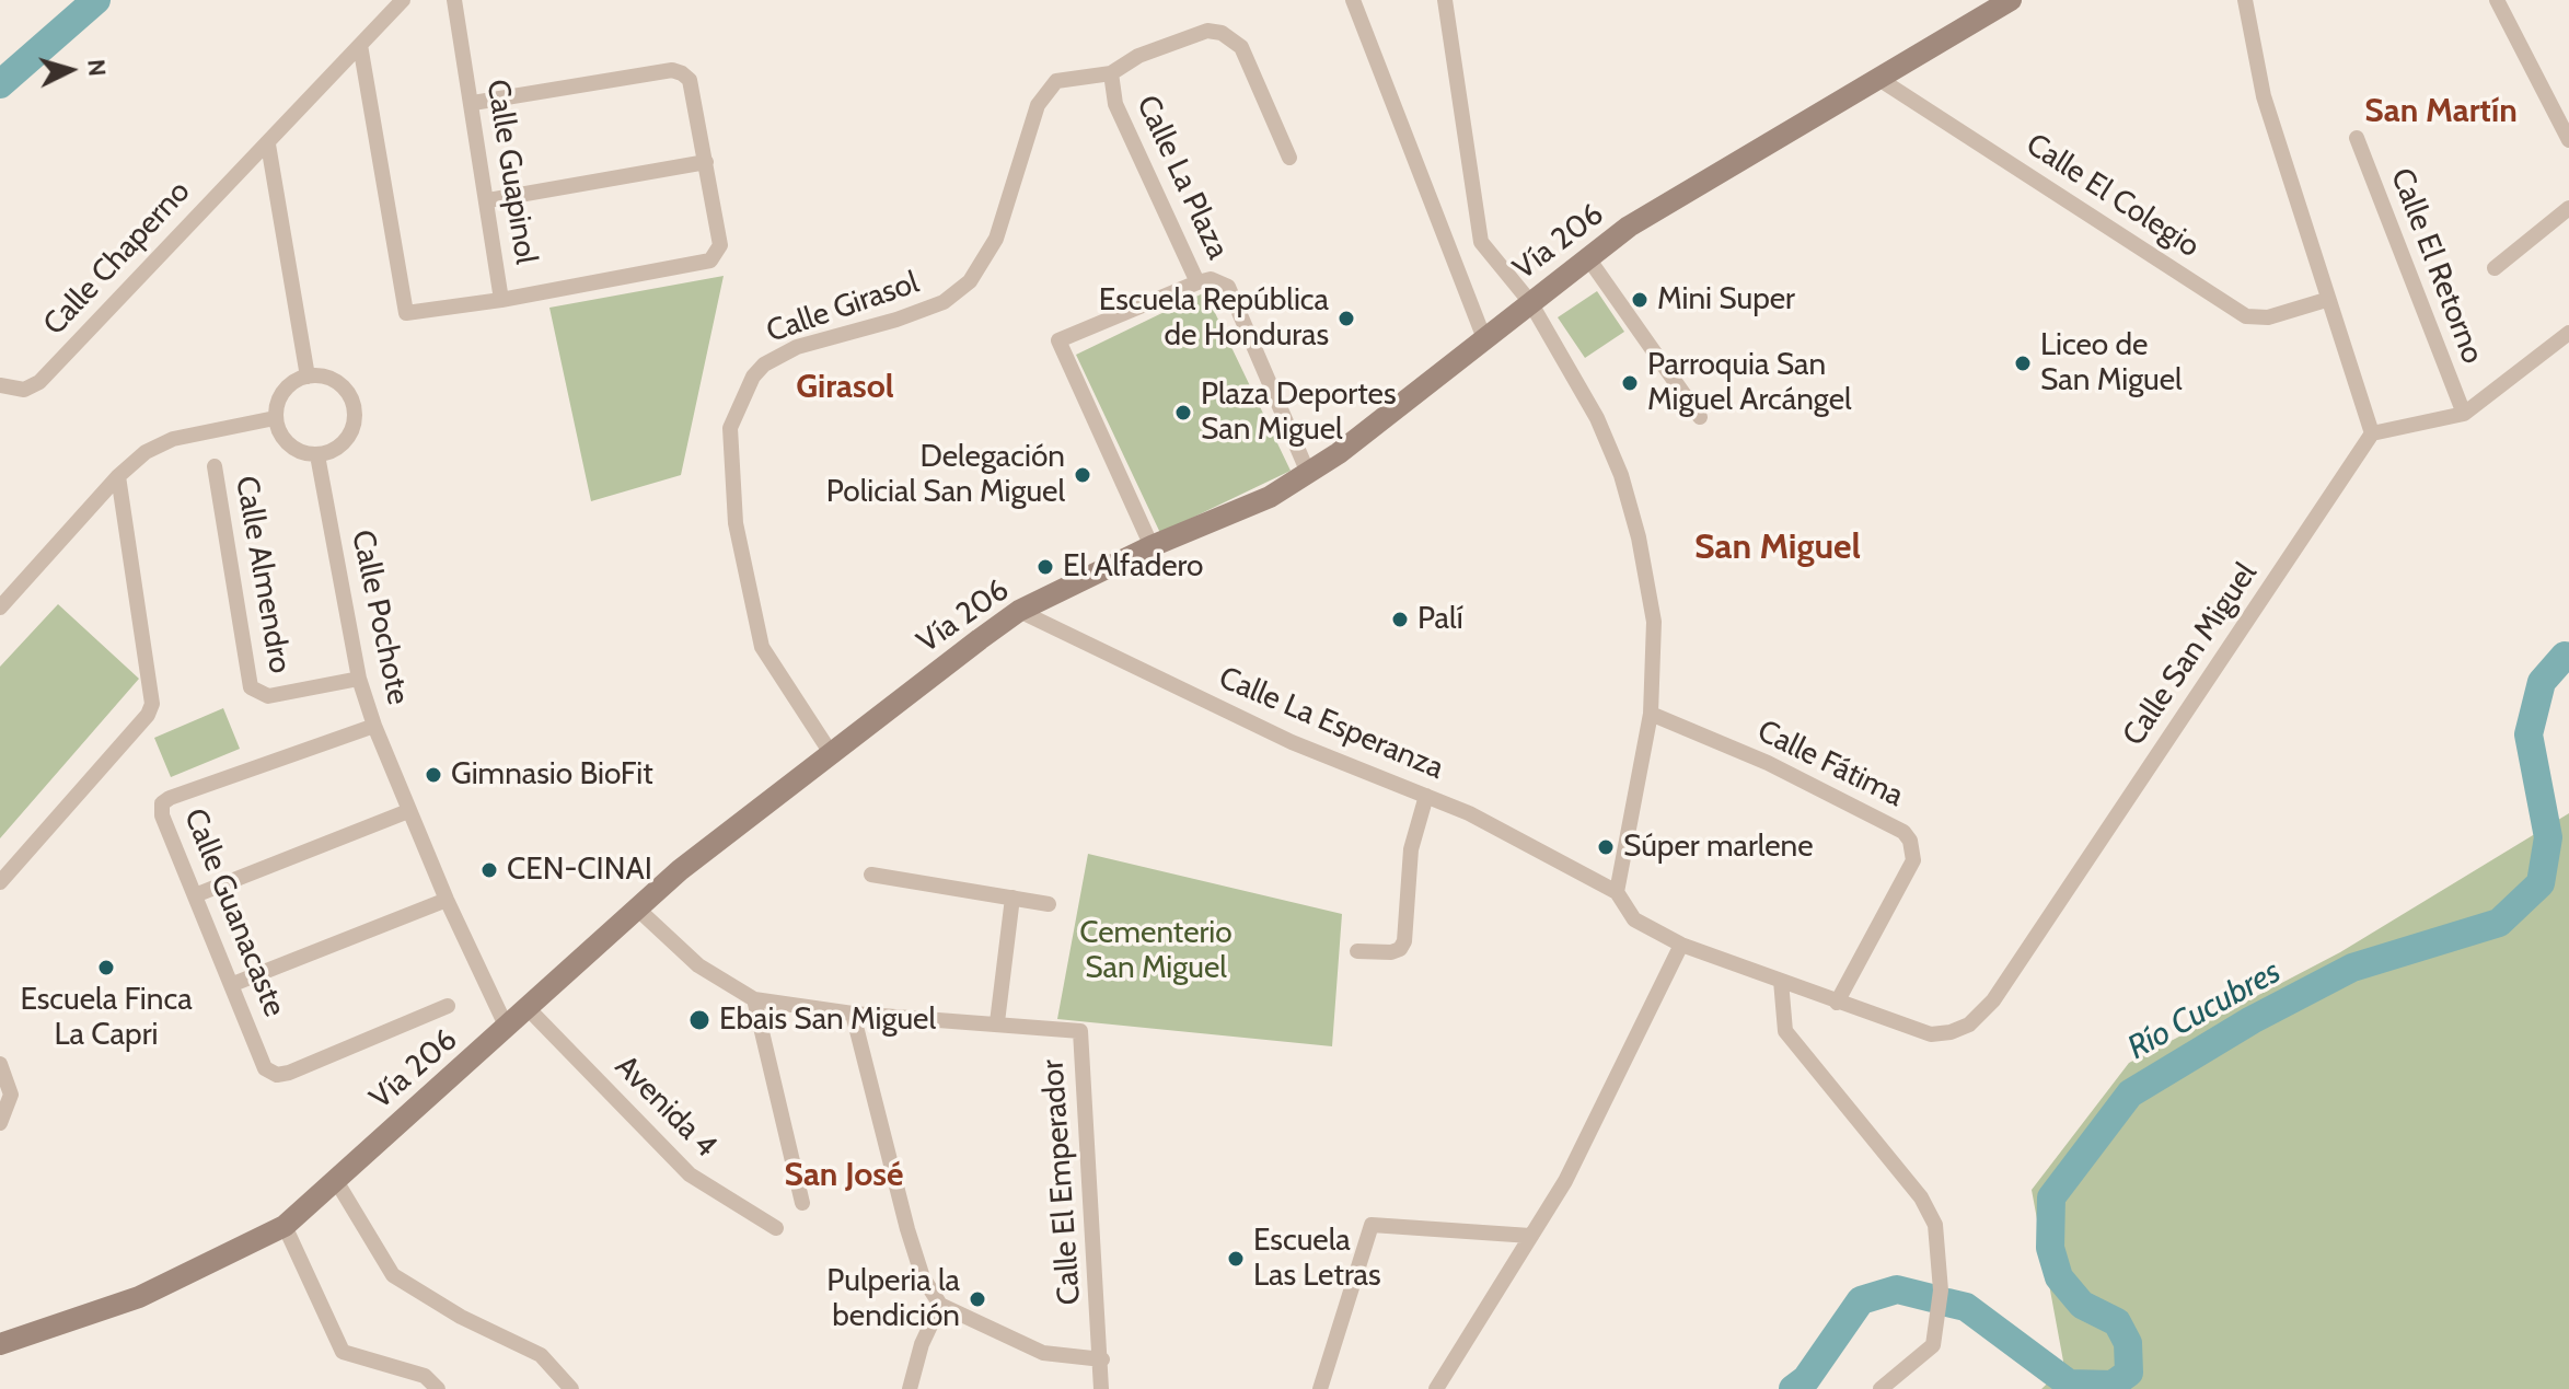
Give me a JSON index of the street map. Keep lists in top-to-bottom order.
{
  "streets": {
    "main road": ["Vía 206"],
    "street": [
      "Calle Guapinol",
      "Calle La Plaza",
      "Calle El Colegio",
      "Calle Chaperno",
      "Calle El Retorno",
      "Calle Girasol",
      "Calle Almendro",
      "Calle Pochote",
      "Calle San Miguel",
      "Calle La Esperanza",
      "Calle Fátima",
      "Calle Guanacaste",
      "Avenida 4",
      "Calle El Emperador"
    ]
  },
  "crossings": [
    ["Calle La Plaza", "Vía 206"],
    ["Calle La Plaza", "Calle Girasol"],
    ["Calle El Colegio", "Vía 206"],
    ["Vía 206", "Calle Girasol"],
    ["Vía 206", "Calle Pochote"],
    ["Vía 206", "Calle La Esperanza"],
    ["Vía 206", "Avenida 4"],
    ["Vía 206", "Calle El Emperador"],
    ["Calle Almendro", "Calle Pochote"],
    ["Calle Pochote", "Calle Guanacaste"],
    ["Calle San Miguel", "Calle La Esperanza"],
    ["Calle San Miguel", "Calle Fátima"]
  ],
  "districts": [
    "San Martín",
    "Girasol",
    "San Miguel",
    "San José"
  ],
  "water": ["Río Cucubres"],
  "parks": ["Cementerio San Miguel"],
  "places": [
    "Mini Super",
    "Escuela República de Honduras",
    "Liceo de San Miguel",
    "Parroquia San Miguel Arcángel",
    "Plaza Deportes San Miguel",
    "Delegación Policial San Miguel",
    "El Alfadero",
    "Palí",
    "Gimnasio BioFit",
    "Súper marlene",
    "CEN-CINAI",
    "Escuela Finca La Capri",
    "Ebais San Miguel",
    "Escuela Las Letras",
    "Pulperia la bendición"
  ],
  "north": "right"
}
